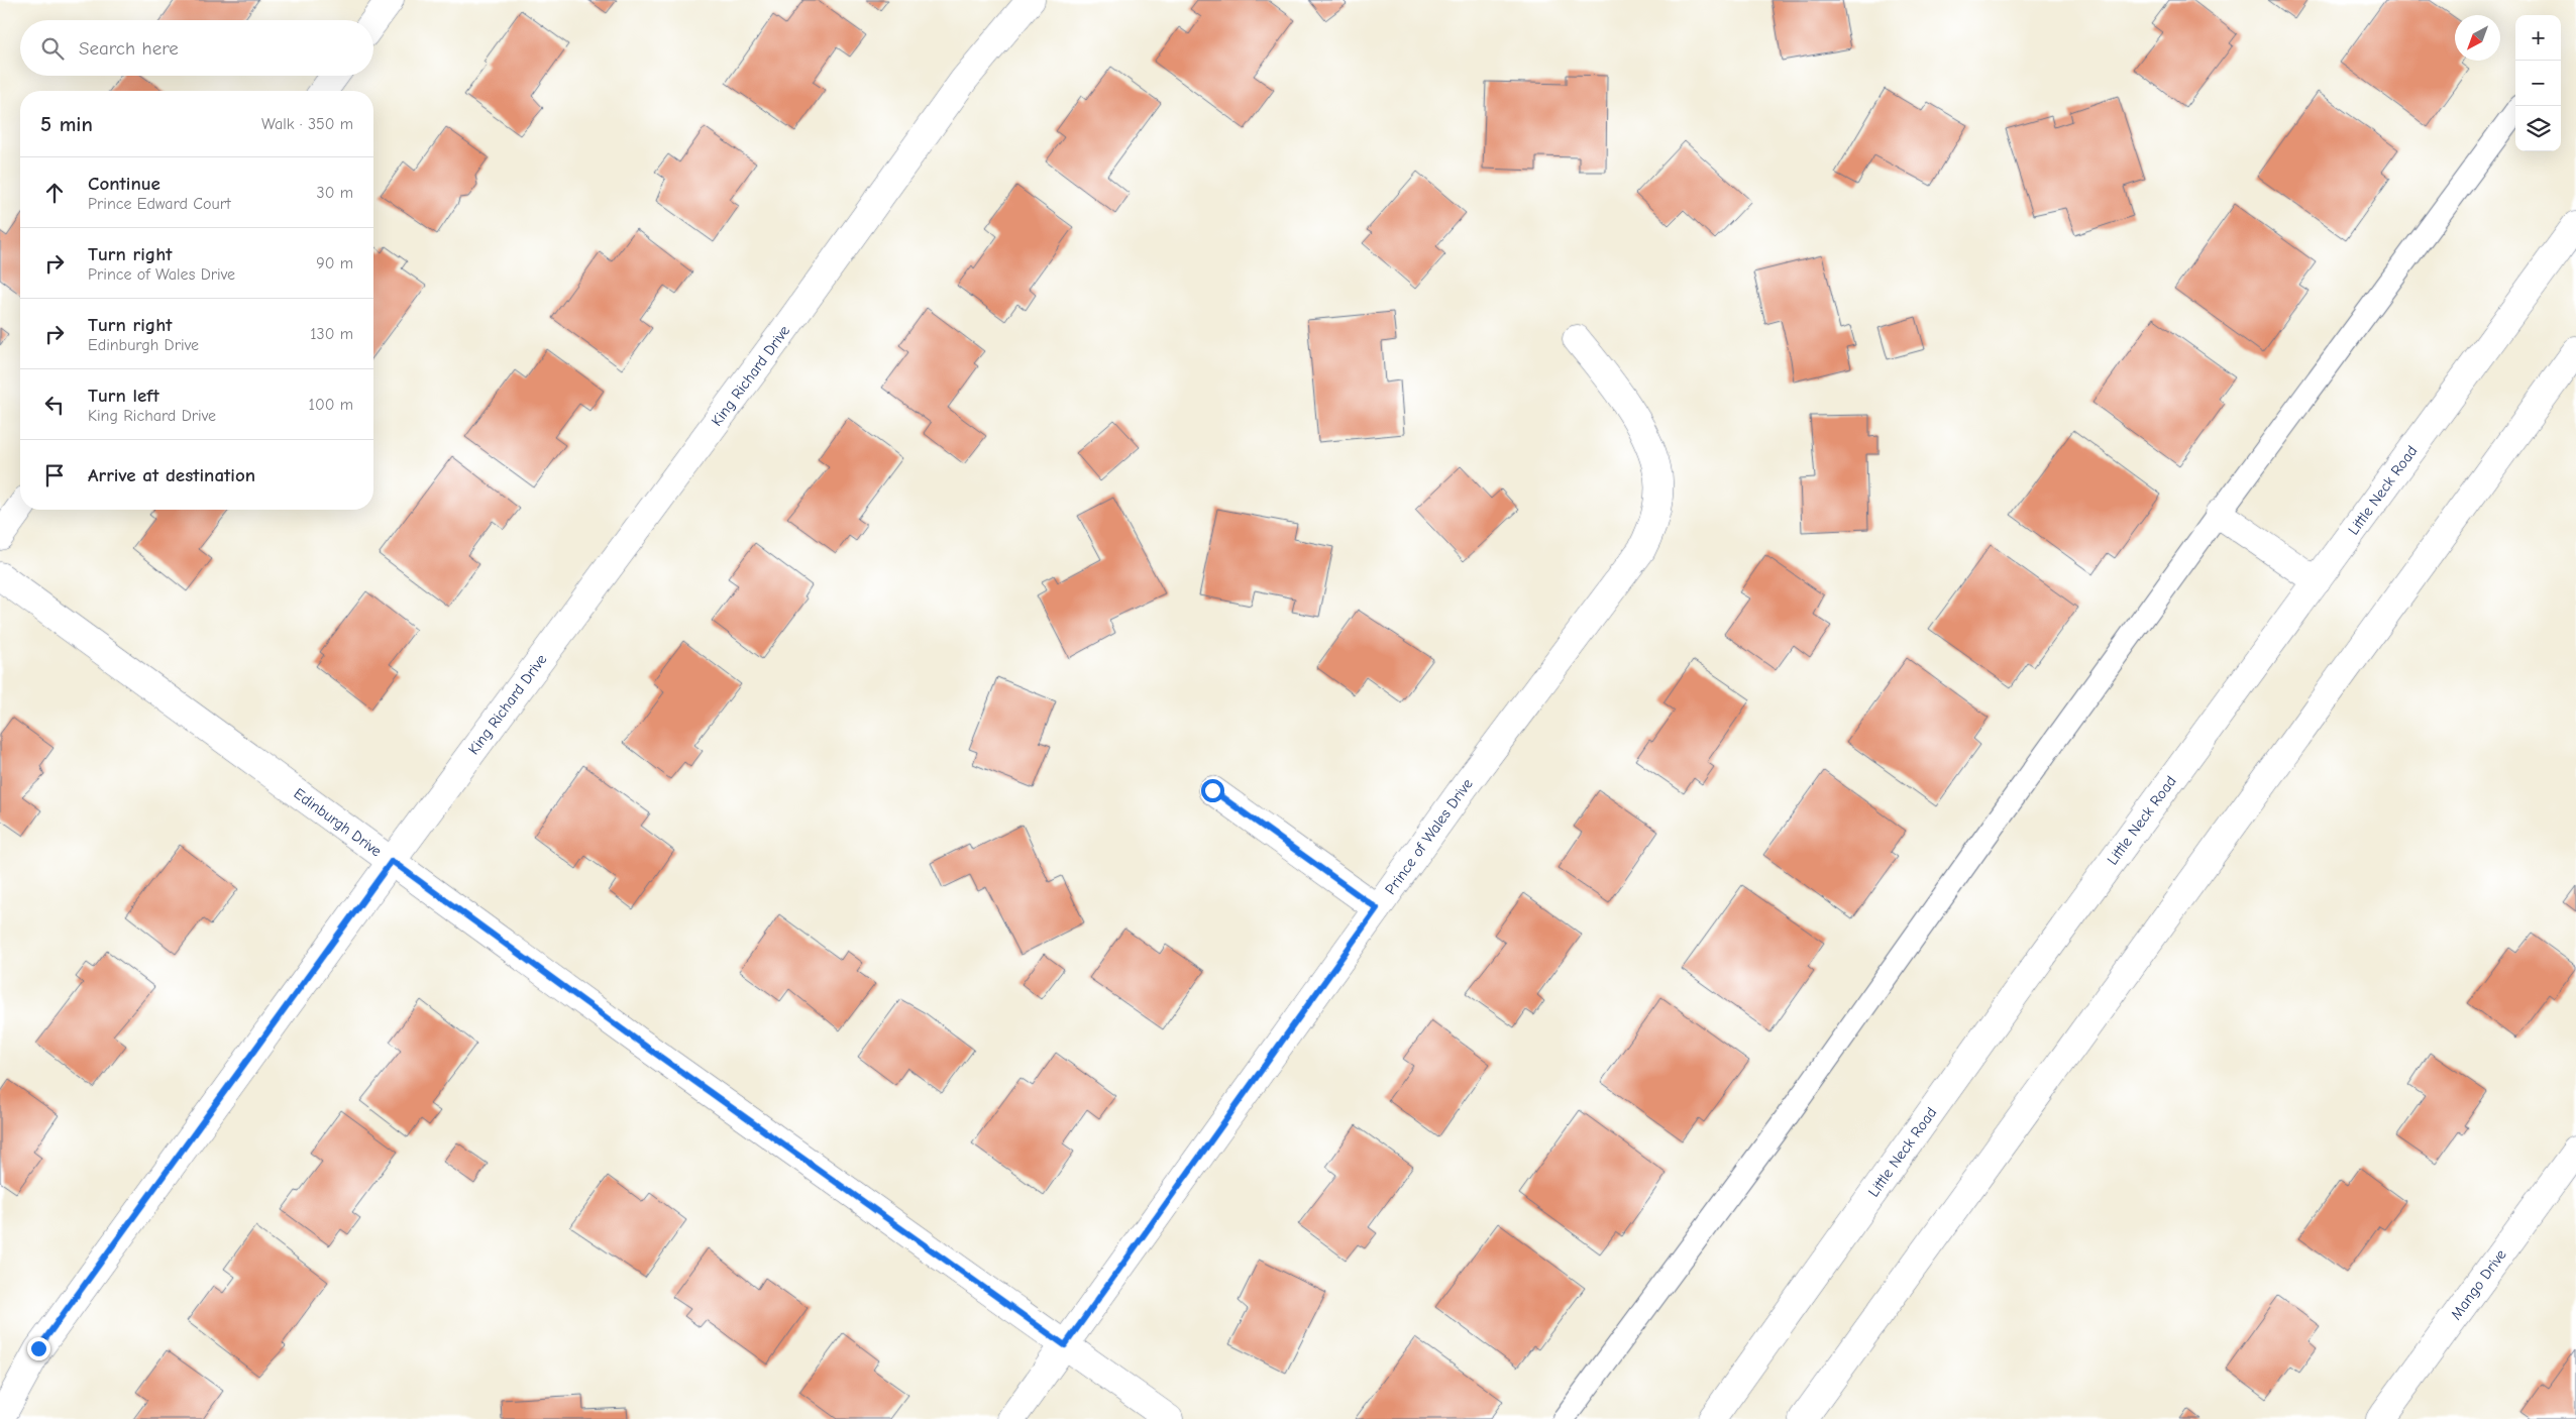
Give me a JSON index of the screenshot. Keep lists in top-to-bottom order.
{
  "streets": {
    "street": [
      "King Richard Drive",
      "Little Neck Road",
      "Edinburgh Drive",
      "Prince of Wales Drive",
      "Mango Drive"
    ]
  },
  "crossings": [
    ["King Richard Drive", "Edinburgh Drive"],
    ["Edinburgh Drive", "Prince of Wales Drive"]
  ],
  "north": "bottom left",
  "page": {
    "map_buttons": ["+", "−"],
    "search": "Search here",
    "heading": ["5 min", "Walk · 350 m"],
    "list": [
      ["Continue", "Prince Edward Court", "30 m"],
      ["Turn right", "Prince of Wales Drive", "90 m"],
      ["Turn right", "Edinburgh Drive", "130 m"],
      ["Turn left", "King Richard Drive", "100 m"],
      "Arrive at destination"
    ]
  }
}
